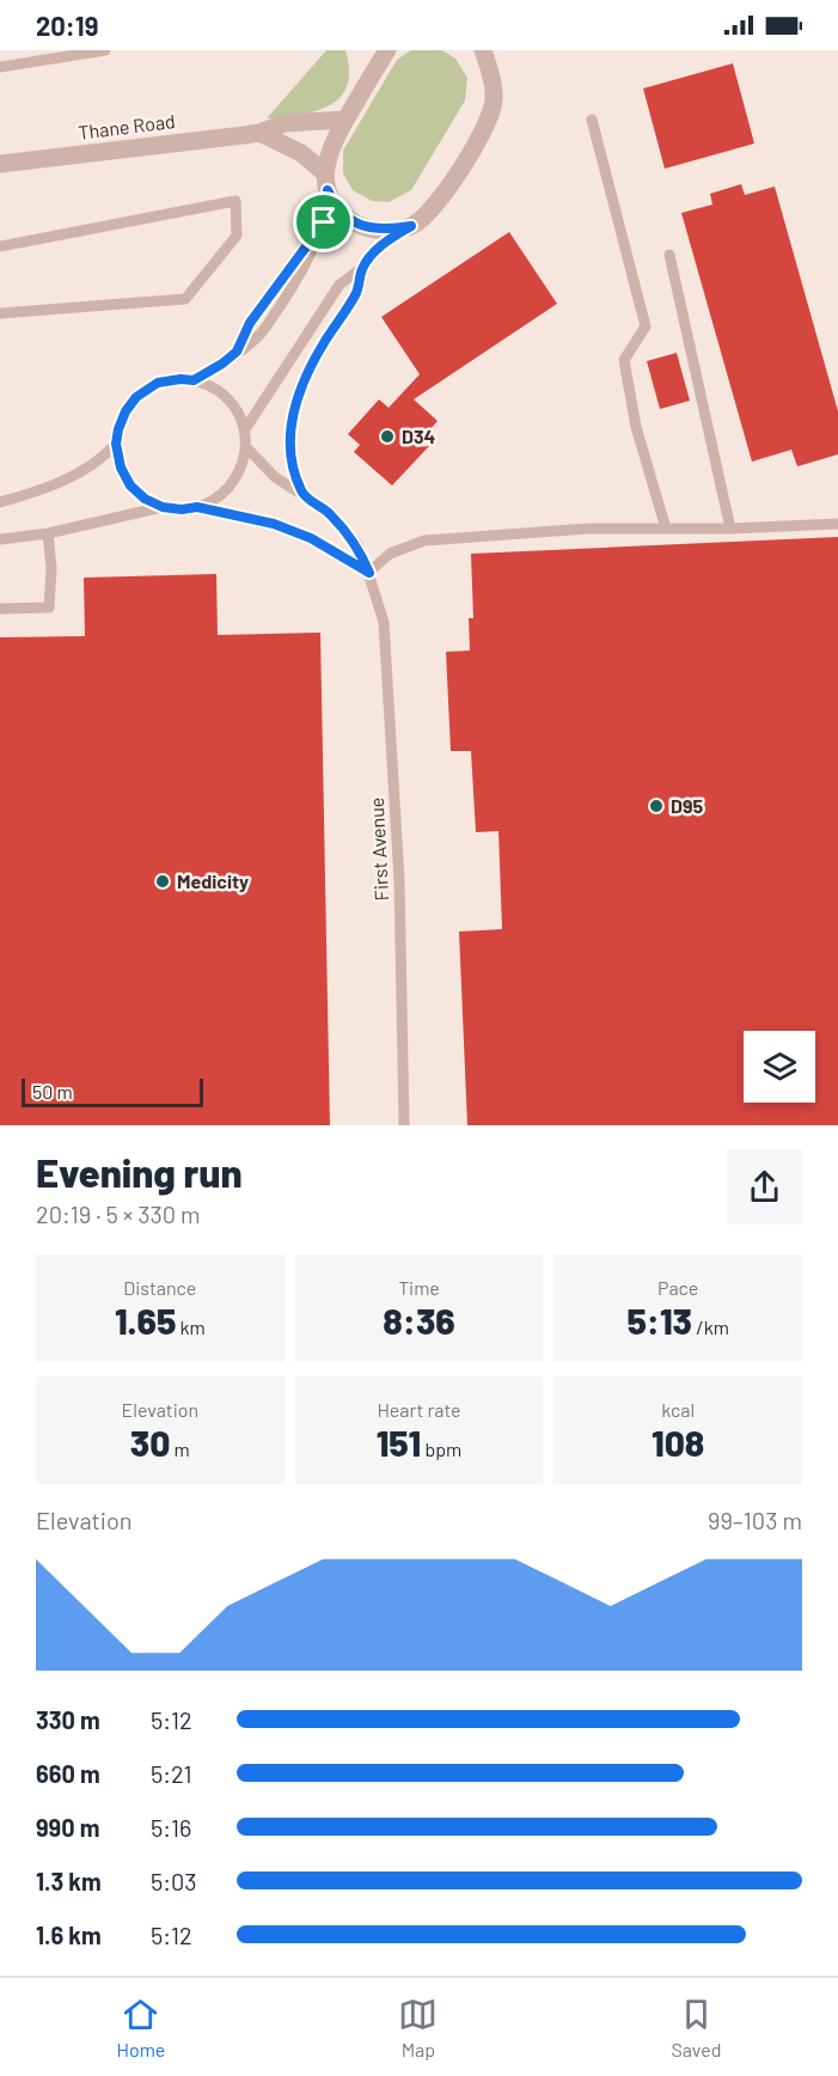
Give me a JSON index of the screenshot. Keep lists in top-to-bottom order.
{
  "streets": {
    "street": ["Thane Road"],
    "lane": ["First Avenue"]
  },
  "places": ["D34", "D95", "Medicity"],
  "scale_bar": "50 m",
  "page": {
    "status": "20:19",
    "scale": "50 m",
    "heading": ["Evening run", "20:19 · 5 × 330 m"],
    "stats": [
      ["Distance", "1.65 km"],
      ["Time", "8:36"],
      ["Pace", "5:13 /km"],
      ["Elevation", "30 m"],
      ["Heart rate", "151 bpm"],
      ["kcal", "108"]
    ],
    "chart": ["Elevation", "99–103 m"],
    "list": [
      {
        "name": "330 m",
        "note": "5:12"
      },
      {
        "name": "660 m",
        "note": "5:21"
      },
      {
        "name": "990 m",
        "note": "5:16"
      },
      {
        "name": "1.3 km",
        "note": "5:03"
      },
      {
        "name": "1.6 km",
        "note": "5:12"
      }
    ],
    "tabs": ["Home", "Map", "Saved"]
  }
}
